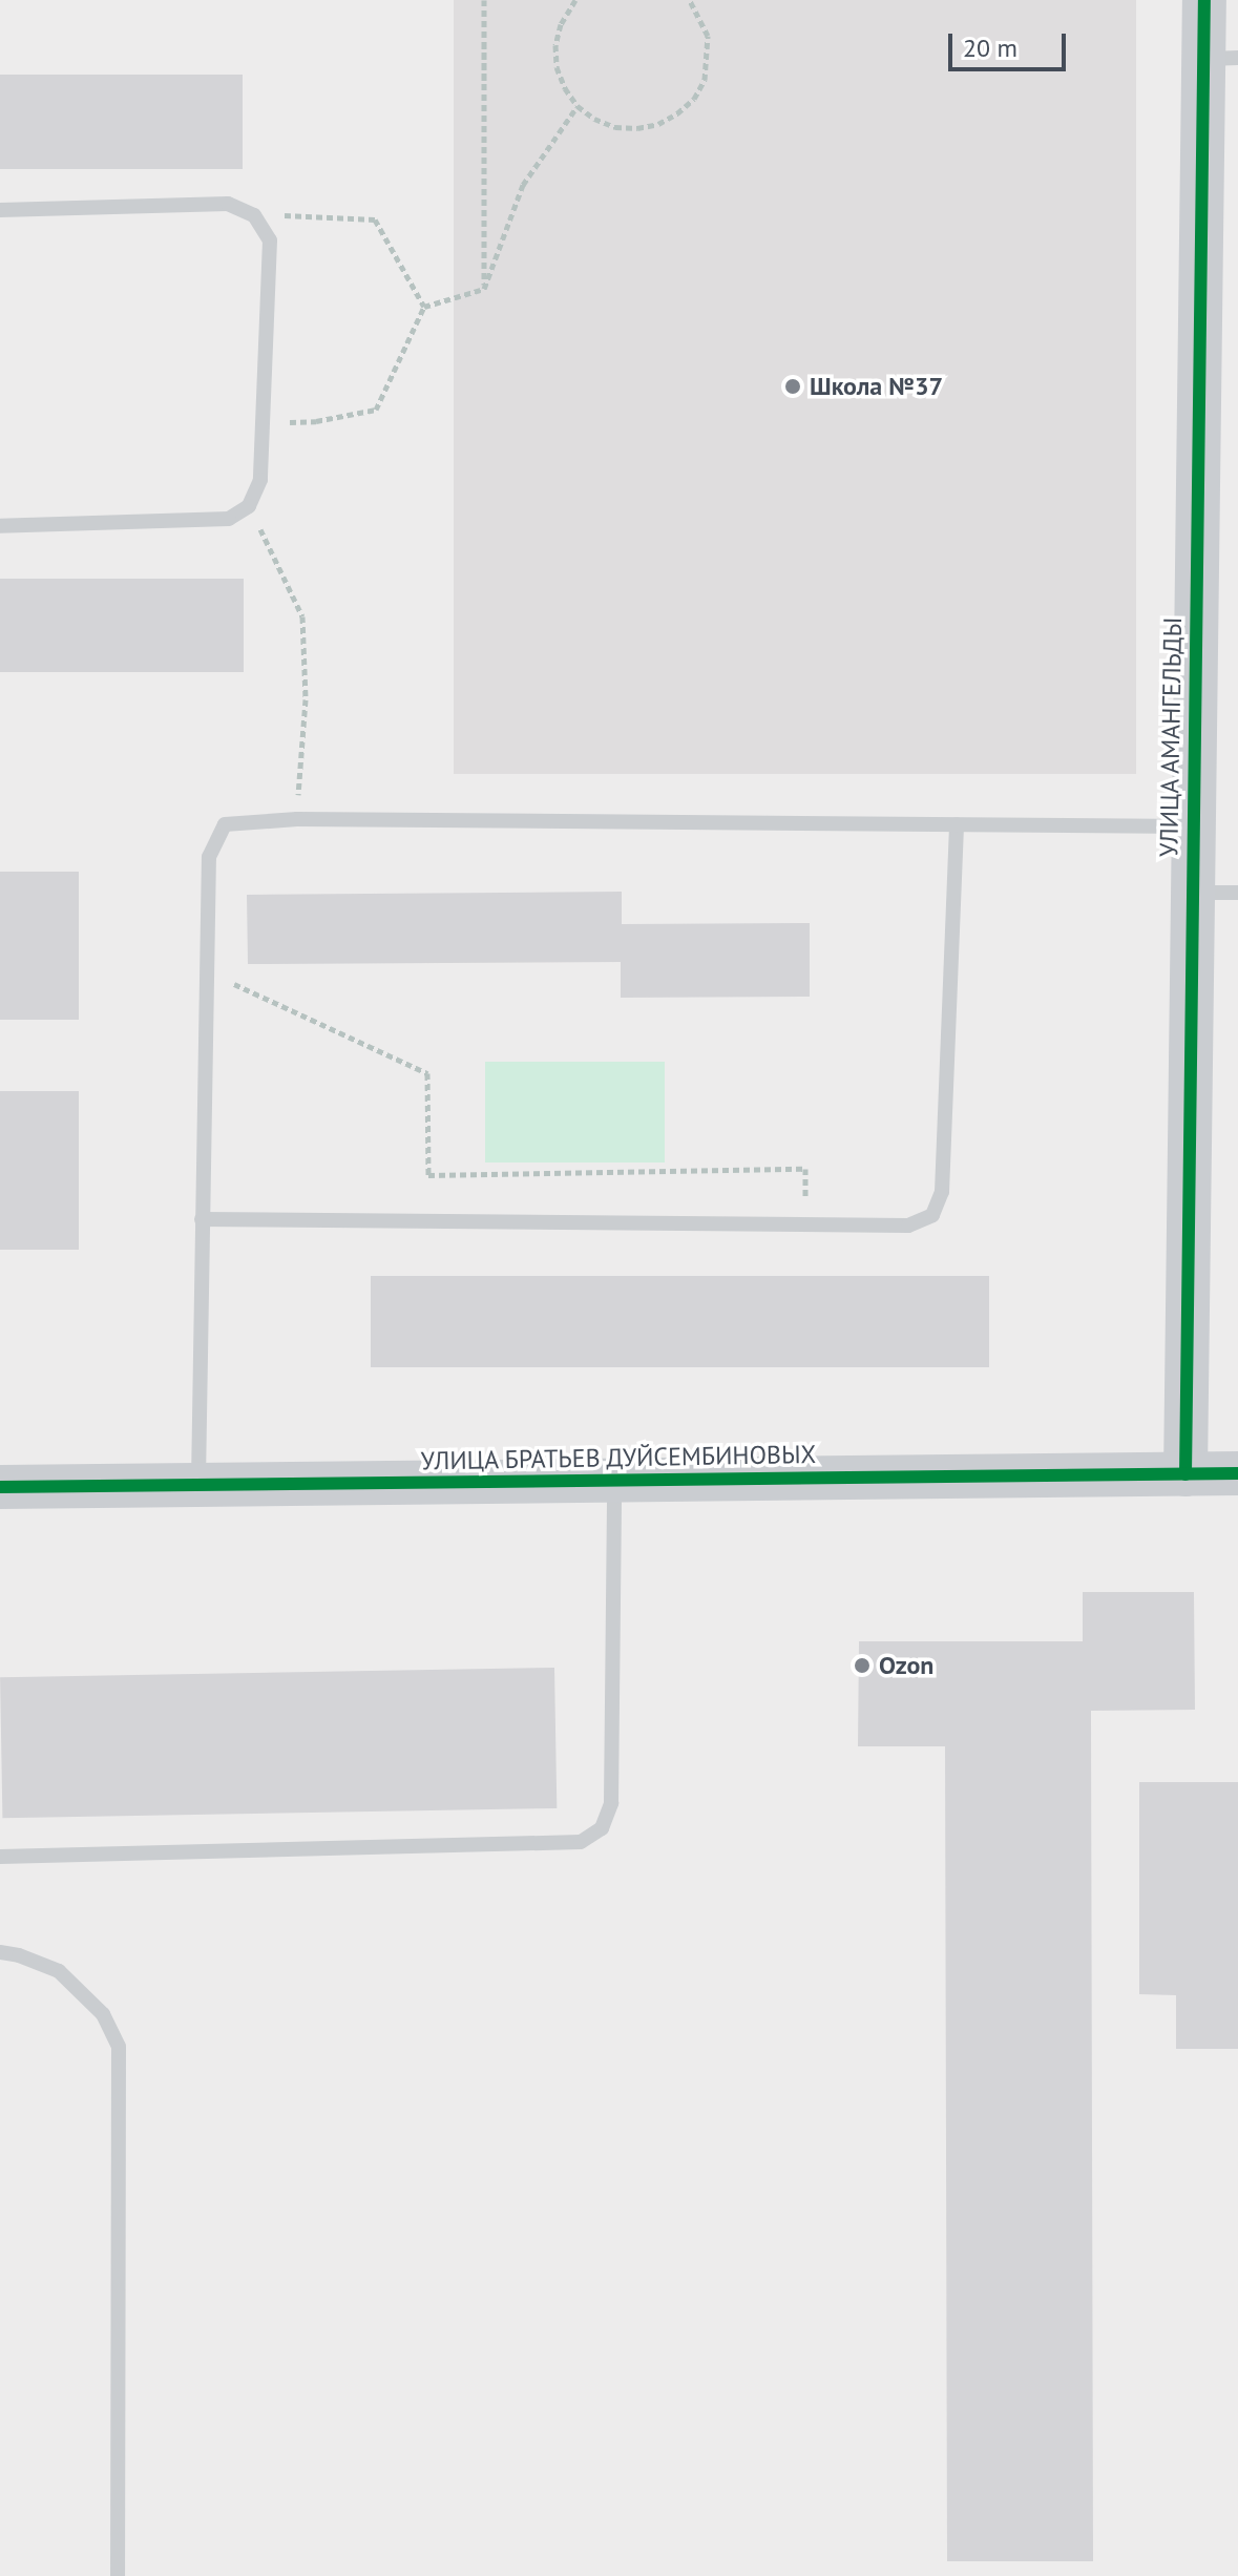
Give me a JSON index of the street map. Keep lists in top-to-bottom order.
{
  "streets": {
    "street": ["УЛИЦА АМАНГЕЛЬДЫ", "УЛИЦА БРАТЬЕВ ДУЙСЕМБИНОВЫХ"]
  },
  "crossings": [
    ["УЛИЦА АМАНГЕЛЬДЫ", "УЛИЦА БРАТЬЕВ ДУЙСЕМБИНОВЫХ"]
  ],
  "places": ["Школа №37", "Ozon"],
  "scale_bar": "20 m"
}
